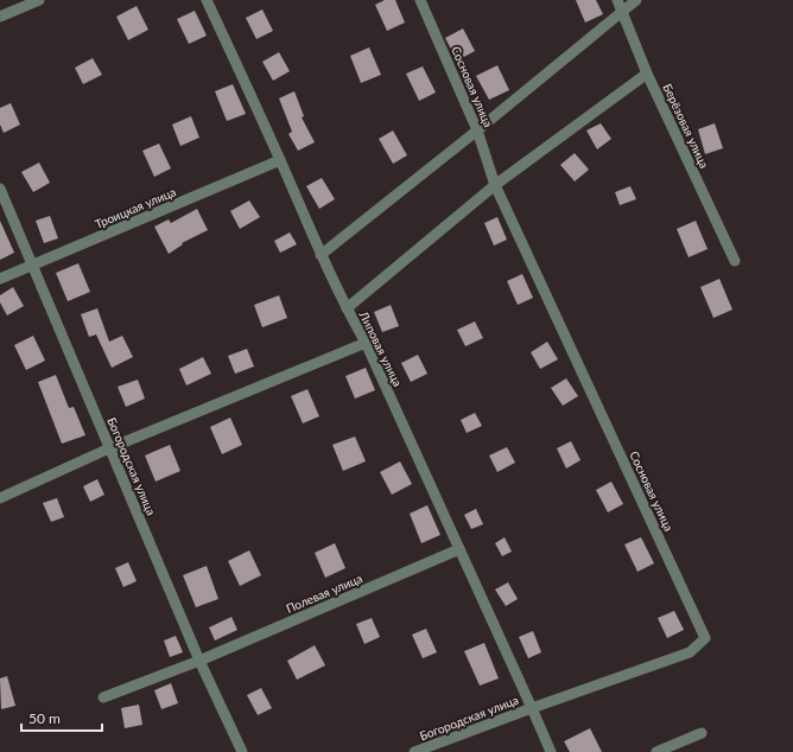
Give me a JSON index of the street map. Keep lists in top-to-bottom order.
{
  "streets": {
    "street": [
      "Сосновая улица",
      "Берёзовая улица",
      "Троицкая улица",
      "Липовая улица",
      "Богородская улица",
      "Полевая улица"
    ]
  },
  "crossings": [
    ["Сосновая улица", "Липовая улица"],
    ["Сосновая улица", "Богородская улица"],
    ["Троицкая улица", "Липовая улица"],
    ["Троицкая улица", "Богородская улица"],
    ["Липовая улица", "Богородская улица"],
    ["Липовая улица", "Полевая улица"],
    ["Богородская улица", "Полевая улица"]
  ],
  "scale_bar": "50 m"
}
